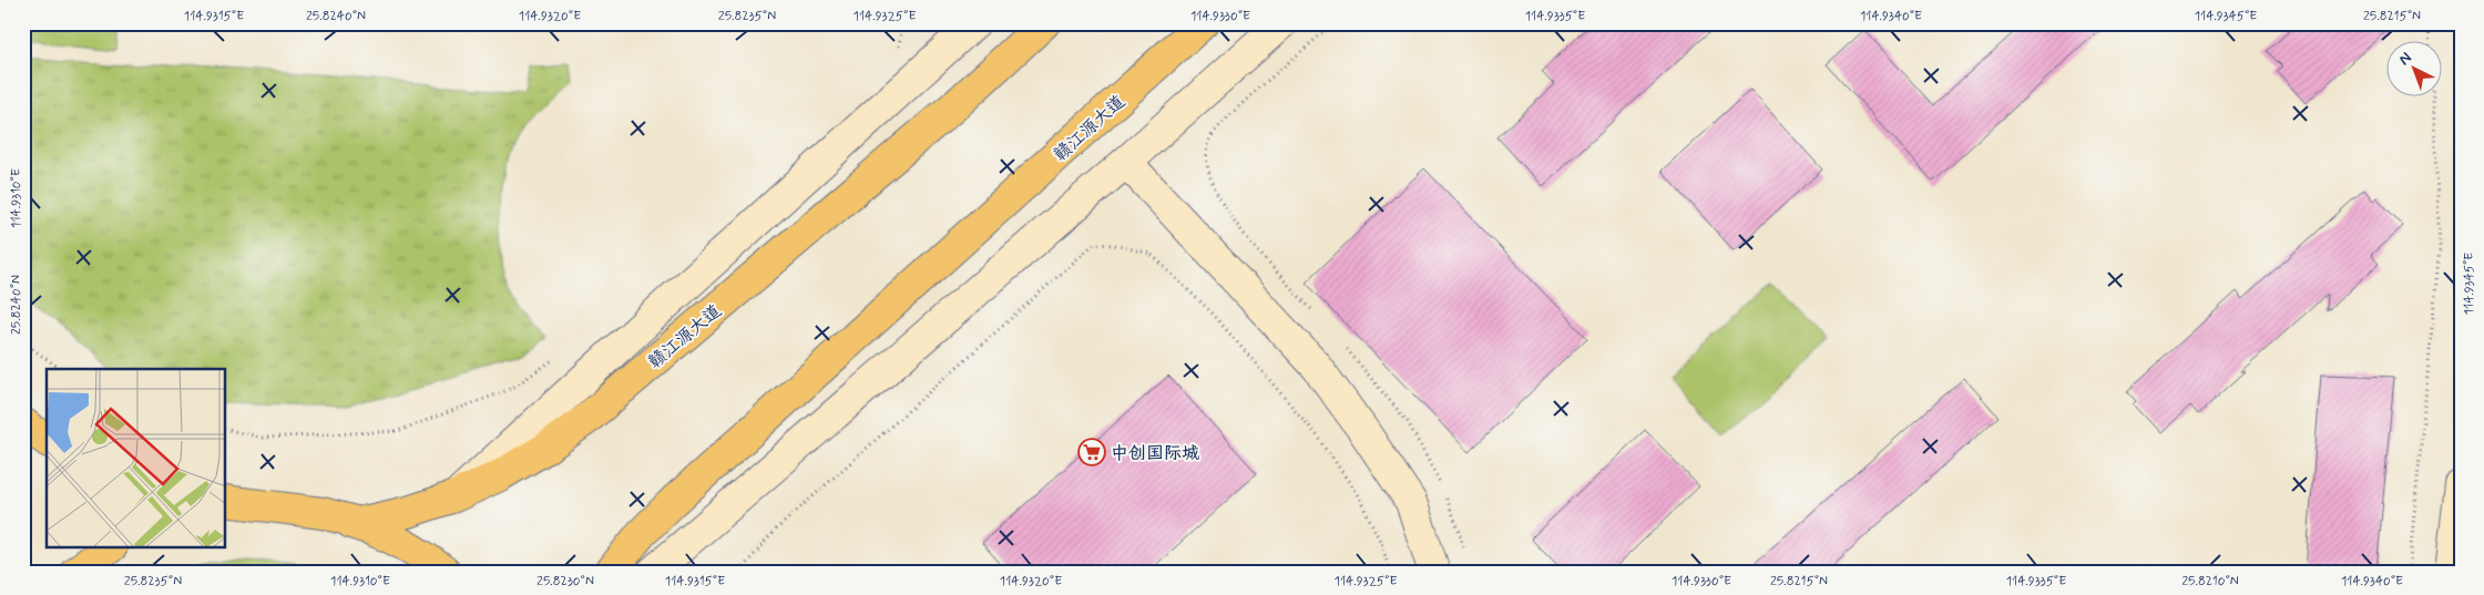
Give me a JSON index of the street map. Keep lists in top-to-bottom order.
{
  "streets": {
    "main road": ["赣江源大道"]
  },
  "places": {
    "supermarket": ["中创国际城"]
  },
  "north": "top left",
  "coordinates": [
    "114.9315°E",
    "25.8240°N",
    "114.9320°E",
    "25.8235°N",
    "114.9325°E",
    "114.9330°E",
    "114.9335°E",
    "114.9340°E",
    "114.9345°E",
    "25.8215°N",
    "114.9310°E",
    "25.8230°N",
    "25.8210°N"
  ]
}
